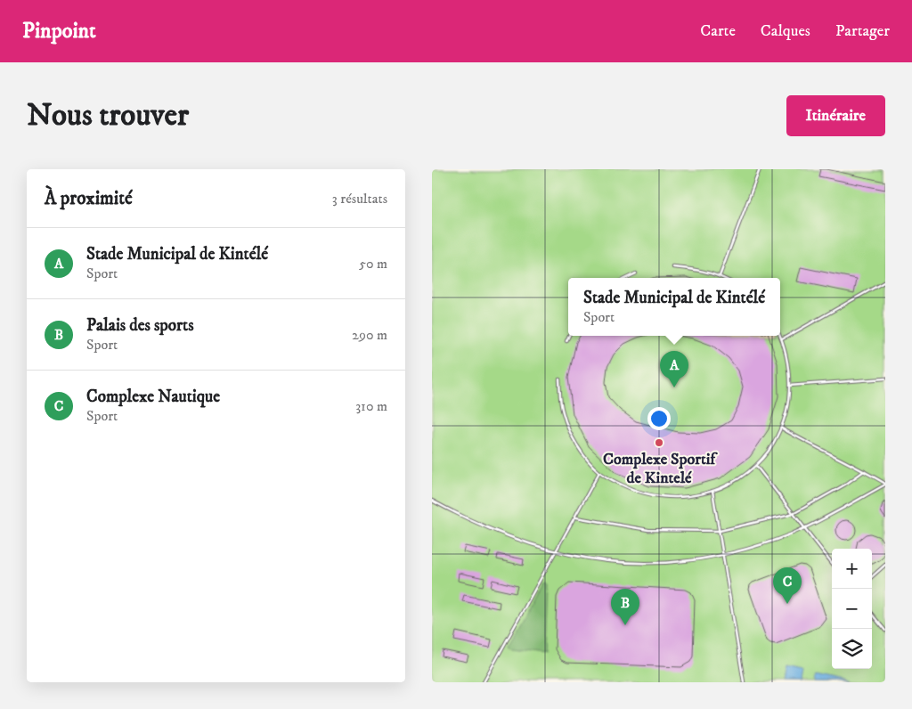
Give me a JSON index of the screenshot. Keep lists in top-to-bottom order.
{
  "places": ["Complexe Sportif de Kintelé"],
  "page": {
    "header": "Pinpoint",
    "nav": ["Carte", "Calques", "Partager"],
    "buttons": "Itinéraire",
    "title": "Nous trouver",
    "heading": ["À proximité", "3 résultats"],
    "list": [
      {
        "mark": "A",
        "name": "Stade Municipal de Kintélé",
        "note": "Sport",
        "value": "50 m"
      },
      {
        "mark": "B",
        "name": "Palais des sports",
        "note": "Sport",
        "value": "290 m"
      },
      {
        "mark": "C",
        "name": "Complexe Nautique",
        "note": "Sport",
        "value": "310 m"
      }
    ],
    "popup": ["Stade Municipal de Kintélé", "Sport"],
    "pins": ["A", "C", "B"],
    "map_buttons": ["+", "−"]
  }
}
